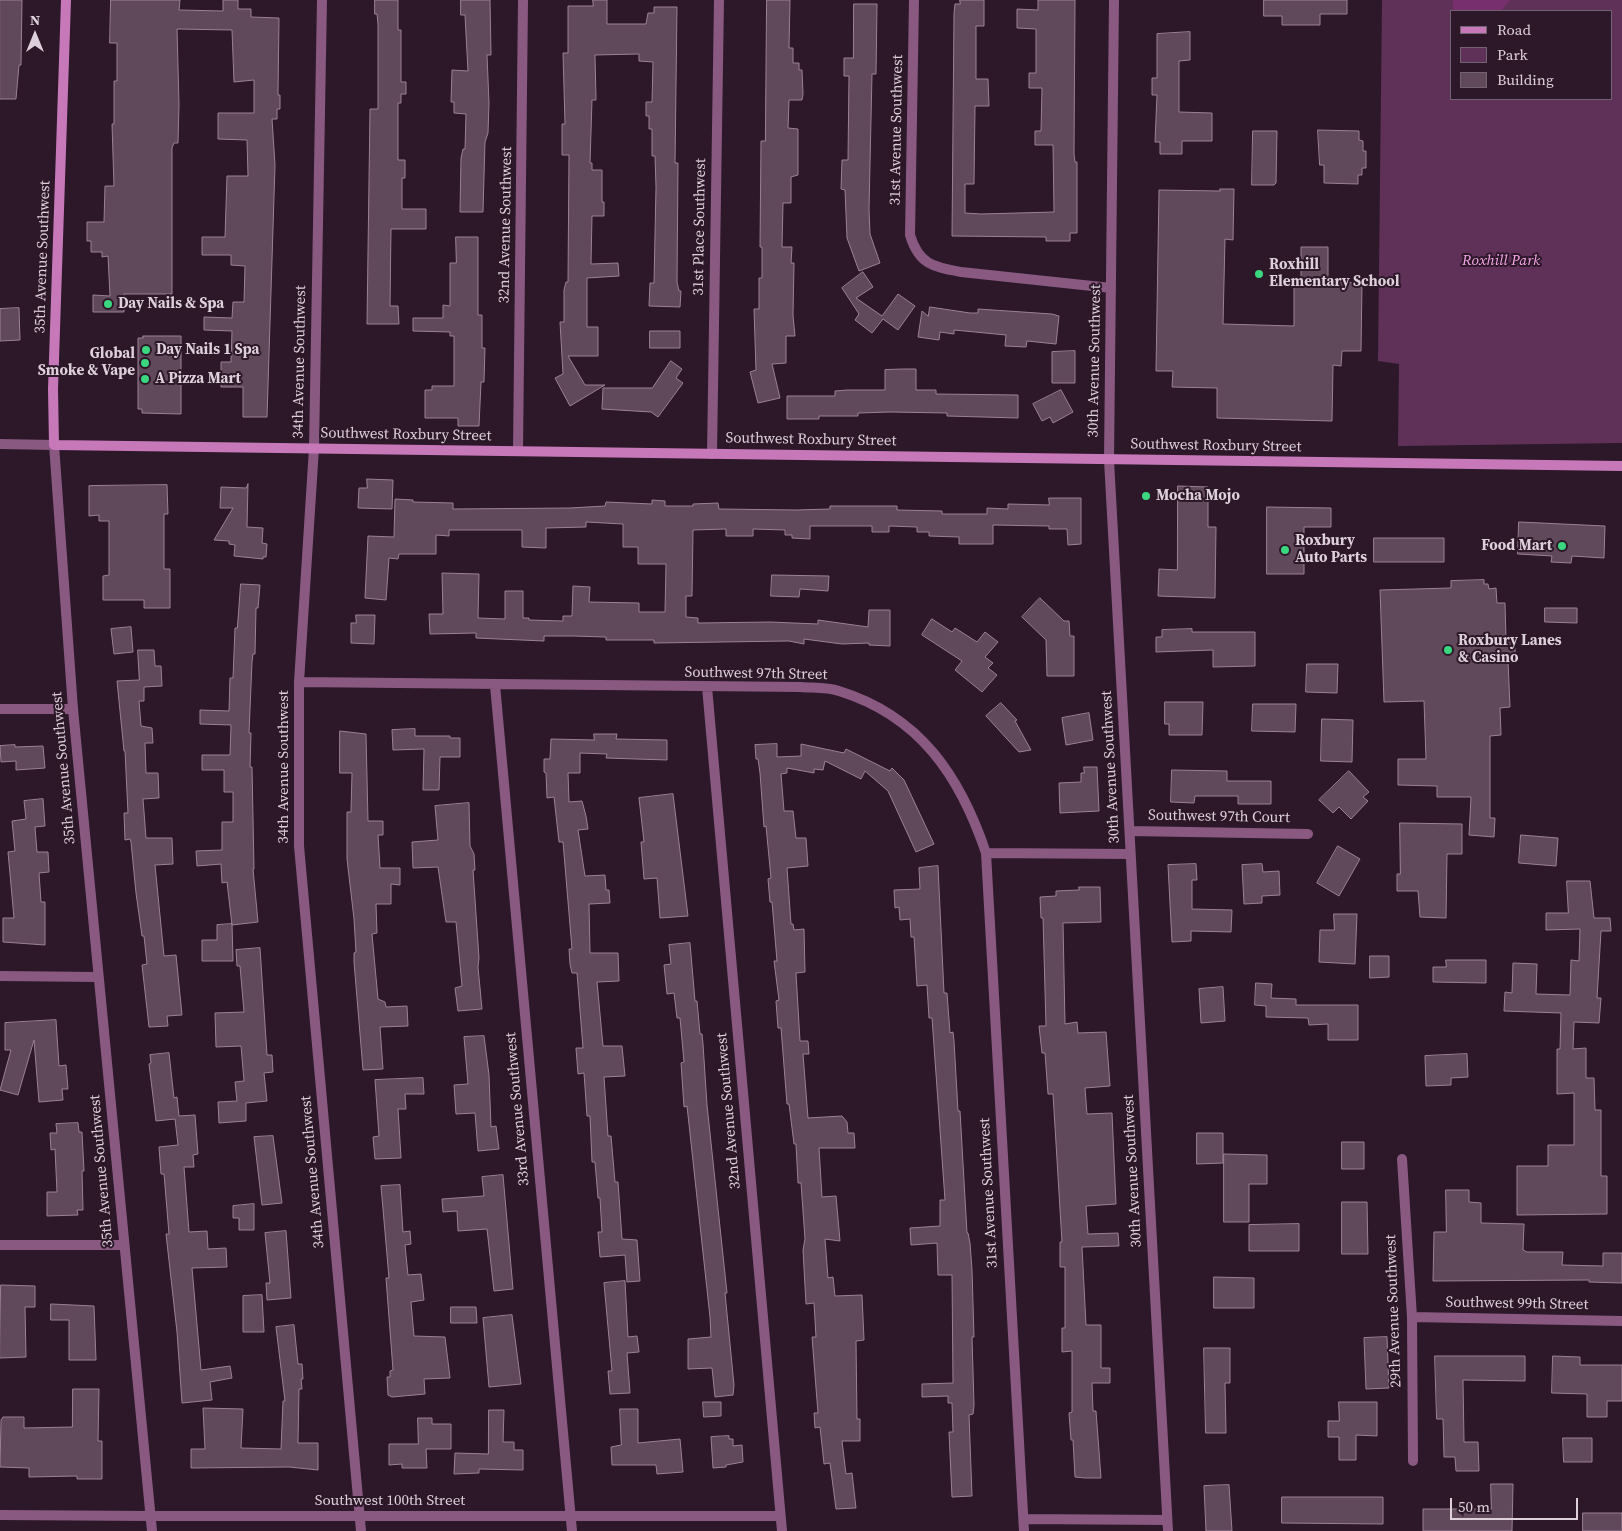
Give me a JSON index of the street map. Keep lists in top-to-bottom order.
{
  "streets": {
    "main road": ["35th Avenue Southwest", "Southwest Roxbury Street"],
    "street": [
      "31st Avenue Southwest",
      "32nd Avenue Southwest",
      "31st Place Southwest",
      "30th Avenue Southwest",
      "34th Avenue Southwest",
      "Southwest 97th Street",
      "Southwest 97th Court",
      "33rd Avenue Southwest",
      "Southwest 99th Street",
      "29th Avenue Southwest",
      "Southwest 100th Street"
    ]
  },
  "crossings": [
    ["31st Avenue Southwest", "30th Avenue Southwest"],
    ["31st Avenue Southwest", "Southwest 97th Street"],
    ["32nd Avenue Southwest", "Southwest Roxbury Street"],
    ["32nd Avenue Southwest", "Southwest 97th Street"],
    ["32nd Avenue Southwest", "Southwest 100th Street"],
    ["31st Place Southwest", "Southwest Roxbury Street"],
    ["35th Avenue Southwest", "Southwest Roxbury Street"],
    ["35th Avenue Southwest", "Southwest 100th Street"],
    ["30th Avenue Southwest", "Southwest Roxbury Street"],
    ["30th Avenue Southwest", "Southwest 97th Court"],
    ["34th Avenue Southwest", "Southwest Roxbury Street"],
    ["34th Avenue Southwest", "Southwest 97th Street"],
    ["34th Avenue Southwest", "Southwest 100th Street"],
    ["Southwest 97th Street", "33rd Avenue Southwest"],
    ["33rd Avenue Southwest", "Southwest 100th Street"],
    ["Southwest 99th Street", "29th Avenue Southwest"]
  ],
  "parks": ["Roxhill Park"],
  "places": [
    "Roxhill Elementary School",
    "Day Nails & Spa",
    "Day Nails 1 Spa",
    "Global Smoke & Vape",
    "A Pizza Mart",
    "Mocha Mojo",
    "Food Mart",
    "Roxbury Auto Parts",
    "Roxbury Lanes & Casino"
  ],
  "legend": ["Road", "Park", "Building"],
  "scale_bar": "50 m",
  "north": "top"
}
